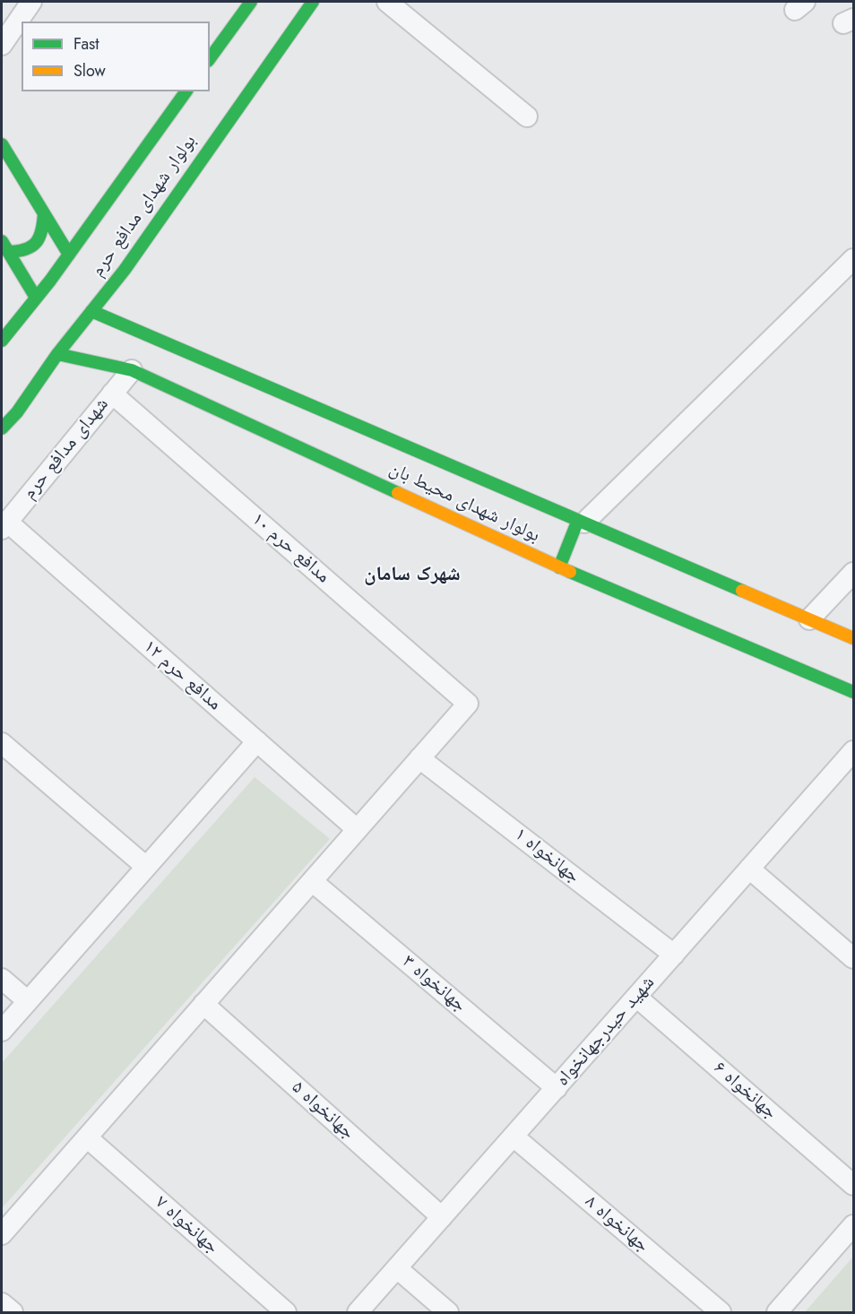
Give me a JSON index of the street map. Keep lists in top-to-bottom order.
{
  "streets": {
    "street": [
      "بولوار شهدای مدافع حرم",
      "شهدای مدافع حرم",
      "بولوار شهدای محیط بان",
      "مدافع حرم ۱۰",
      "مدافع حرم ۱۲",
      "جهانخواه ۱",
      "جهانخواه ۳",
      "شهید حیدرجهانخواه",
      "جهانخواه ۶",
      "جهانخواه ۵",
      "جهانخواه ۸",
      "جهانخواه ۷"
    ]
  },
  "crossings": [
    ["بولوار شهدای مدافع حرم", "بولوار شهدای محیط بان"],
    ["شهدای مدافع حرم", "بولوار شهدای محیط بان"],
    ["شهدای مدافع حرم", "مدافع حرم ۱۰"],
    ["شهدای مدافع حرم", "مدافع حرم ۱۲"],
    ["مدافع حرم ۱۰", "جهانخواه ۱"],
    ["جهانخواه ۱", "شهید حیدرجهانخواه"],
    ["جهانخواه ۳", "شهید حیدرجهانخواه"],
    ["شهید حیدرجهانخواه", "جهانخواه ۶"],
    ["شهید حیدرجهانخواه", "جهانخواه ۵"],
    ["شهید حیدرجهانخواه", "جهانخواه ۸"]
  ],
  "districts": ["شهرک سامان"],
  "legend": ["Fast", "Slow"]
}
